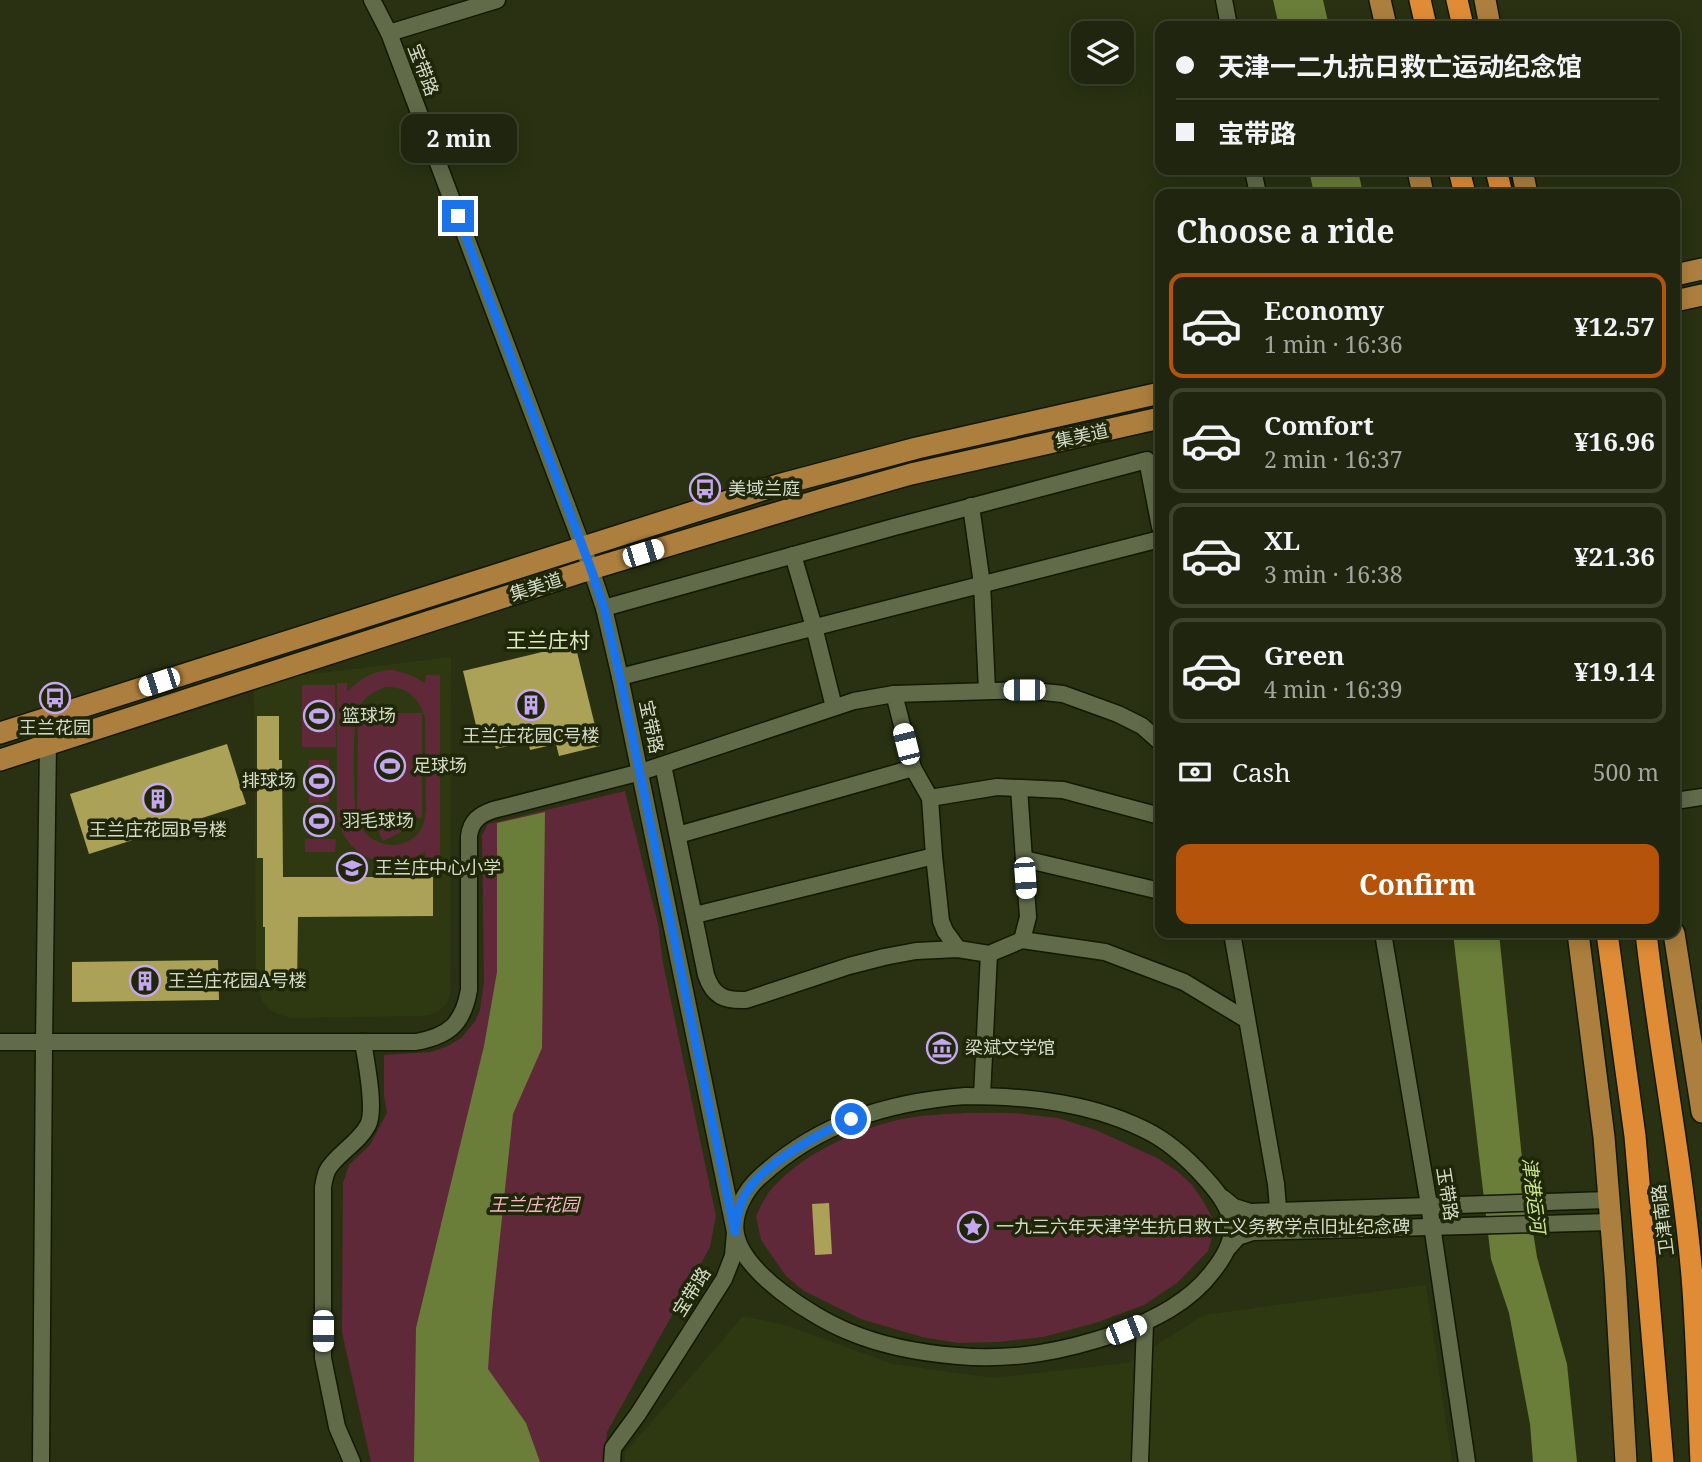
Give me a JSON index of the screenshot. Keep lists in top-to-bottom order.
{
  "streets": {
    "highway": ["卫津南路"],
    "main road": ["集美道"],
    "street": ["宝带路", "玉带路"]
  },
  "crossings": [
    ["宝带路", "集美道"]
  ],
  "districts": ["王兰庄村"],
  "water": ["津港运河"],
  "parks": ["王兰庄花园"],
  "places": {
    "bus stop": ["美域兰庭", "王兰花园"],
    "building": ["王兰庄花园C号楼", "王兰庄花园B号楼", "王兰庄花园A号楼"],
    "sports": [
      "篮球场",
      "足球场",
      "排球场",
      "羽毛球场"
    ],
    "school or university": ["王兰庄中心小学"],
    "museum": ["梁斌文学馆"],
    "place": ["一九三六年天津学生抗日救亡义务教学点旧址纪念碑"]
  },
  "page": {
    "banner": ["天津一二九抗日救亡运动纪念馆", "宝带路"],
    "bubble": "2 min",
    "heading": "Choose a ride",
    "list": [
      {
        "name": "Economy",
        "note": "1 min · 16:36",
        "value": "¥12.57"
      },
      {
        "name": "Comfort",
        "note": "2 min · 16:37",
        "value": "¥16.96"
      },
      {
        "name": "XL",
        "note": "3 min · 16:38",
        "value": "¥21.36"
      },
      {
        "name": "Green",
        "note": "4 min · 16:39",
        "value": "¥19.14"
      }
    ],
    "pay": ["Cash", "500 m"],
    "buttons": "Confirm"
  }
}
